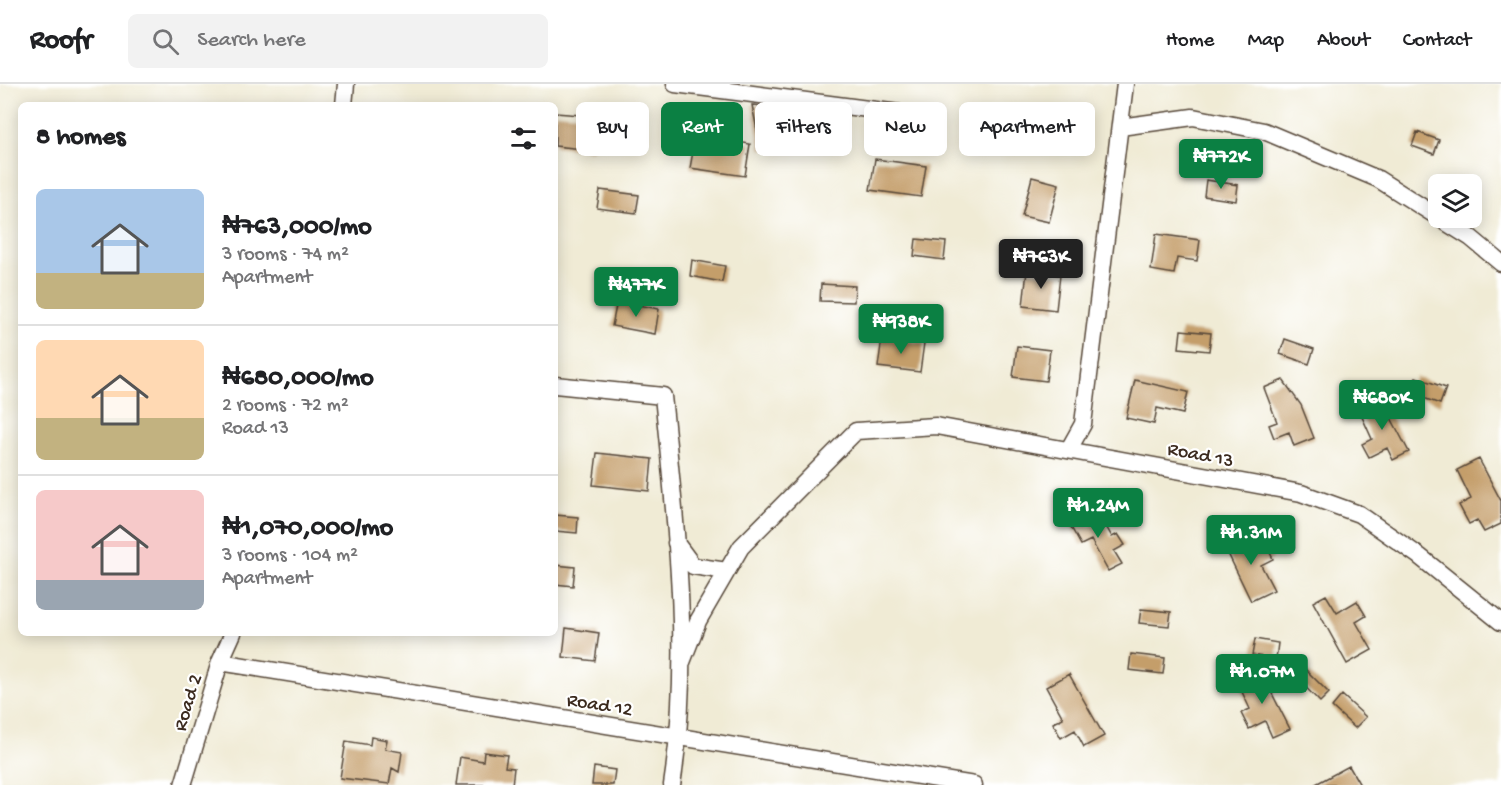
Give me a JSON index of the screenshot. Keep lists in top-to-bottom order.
{
  "streets": {
    "street": ["Road 13", "Road 2", "Road 12"]
  },
  "crossings": [
    ["Road 2", "Road 12"]
  ],
  "page": {
    "header": "Roofr",
    "search": "Search here",
    "nav": [
      "Home",
      "Map",
      "About",
      "Contact"
    ],
    "chip": [
      "Buy",
      "Rent",
      "Filters",
      "New",
      "Apartment"
    ],
    "heading": "8 homes",
    "price": [
      "₦772K",
      "₦763K",
      "₦477K",
      "₦938K",
      "₦680K",
      "₦1.24M",
      "₦1.31M",
      "₦1.07M"
    ],
    "list": [
      {
        "name": "₦763,000/mo",
        "note": "3 rooms · 74 m² · Apartment"
      },
      {
        "name": "₦680,000/mo",
        "note": "2 rooms · 72 m² · Road 13"
      },
      {
        "name": "₦1,070,000/mo",
        "note": "3 rooms · 104 m² · Apartment"
      }
    ]
  }
}
